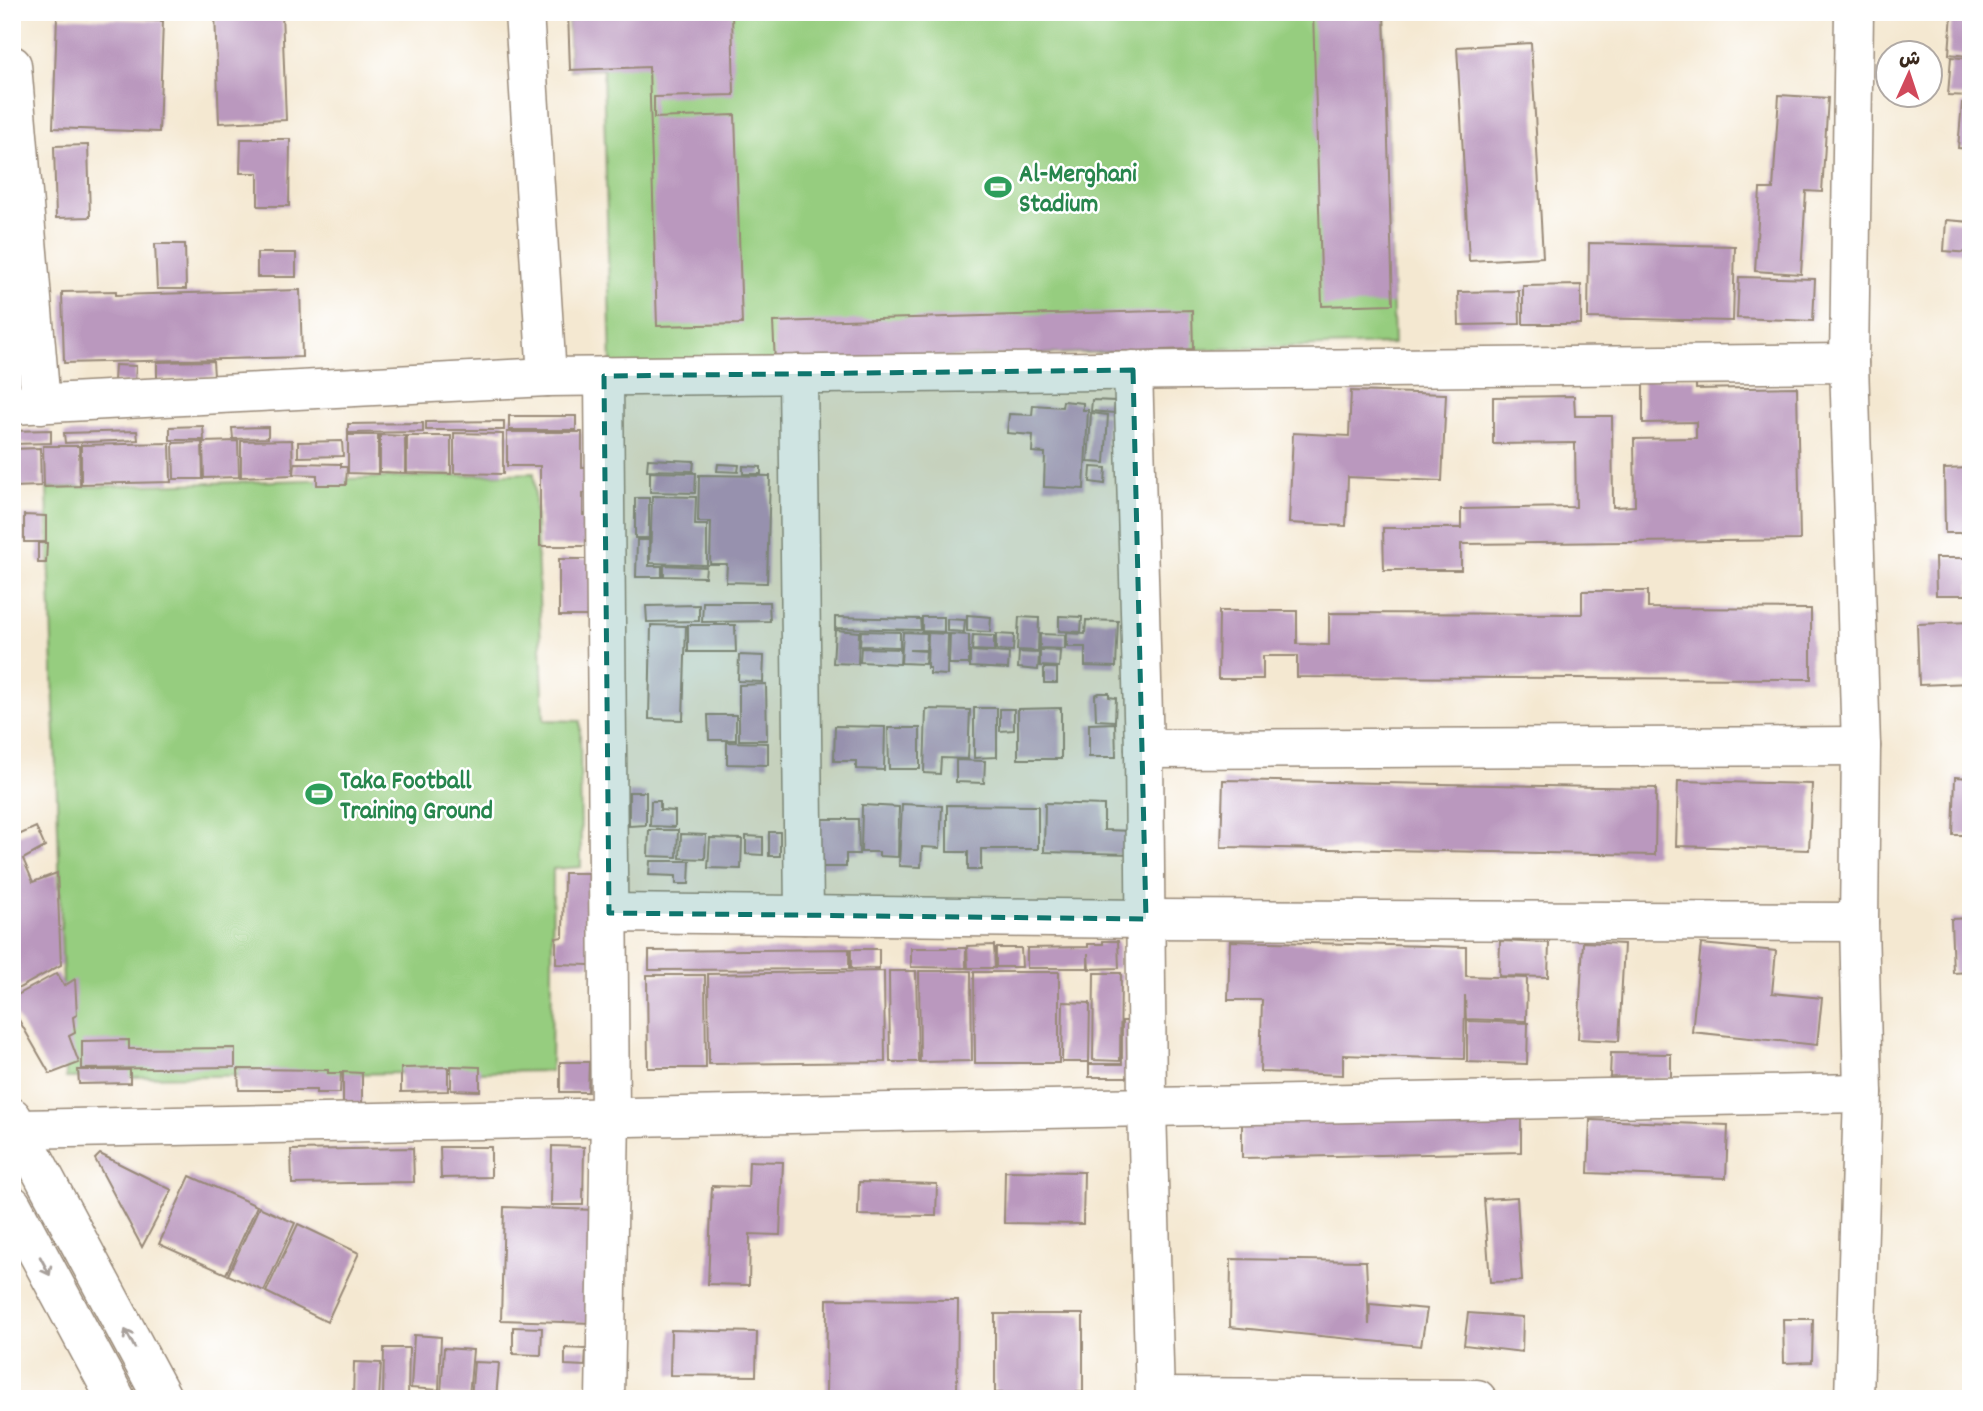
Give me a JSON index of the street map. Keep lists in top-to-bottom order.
{
  "places": {
    "sports": ["Al-Merghani Stadium", "Taka Football Training Ground"]
  },
  "north": "top"
}
